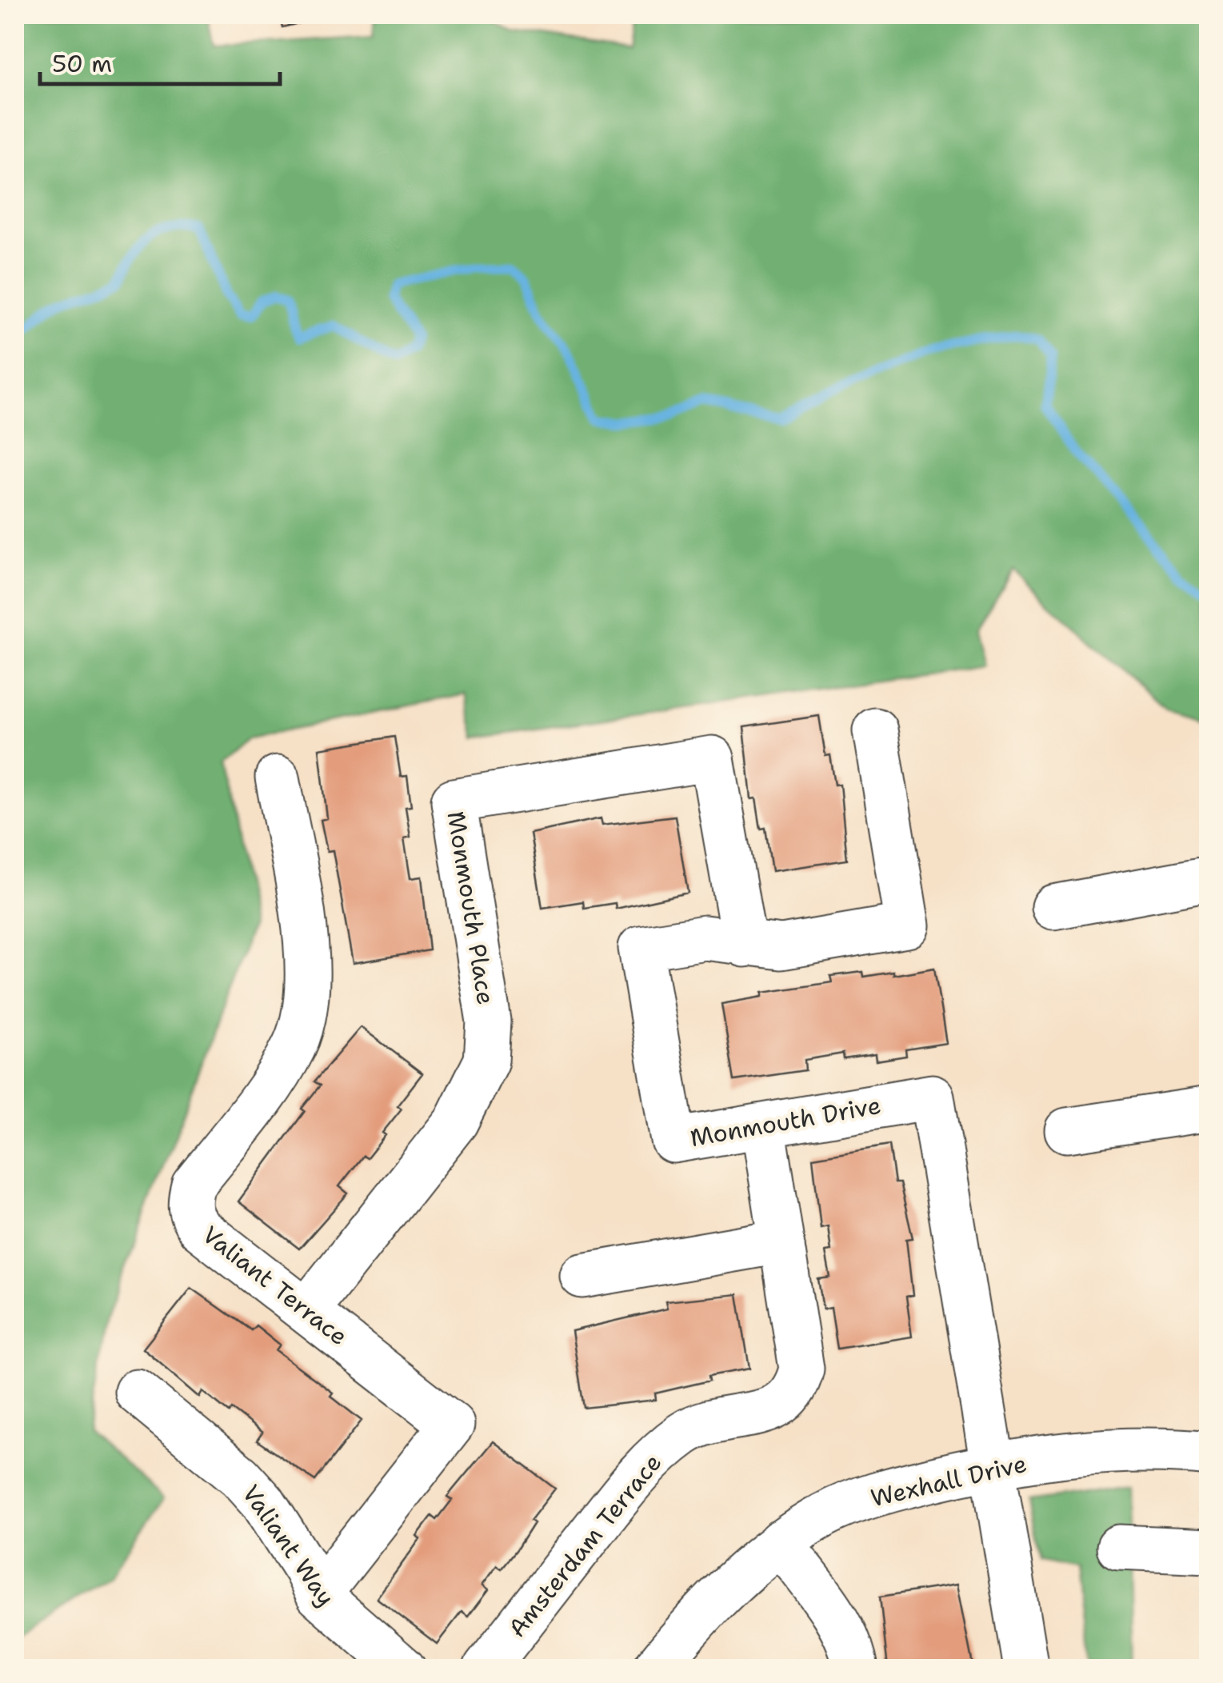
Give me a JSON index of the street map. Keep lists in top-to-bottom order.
{
  "streets": {
    "street": [
      "Monmouth Place",
      "Monmouth Drive",
      "Valiant Terrace",
      "Wexhall Drive",
      "Valiant Way",
      "Amsterdam Terrace"
    ]
  },
  "crossings": [
    ["Monmouth Place", "Monmouth Drive"],
    ["Monmouth Place", "Valiant Terrace"],
    ["Monmouth Drive", "Wexhall Drive"],
    ["Monmouth Drive", "Amsterdam Terrace"],
    ["Valiant Terrace", "Valiant Way"]
  ],
  "scale_bar": "50 m"
}
